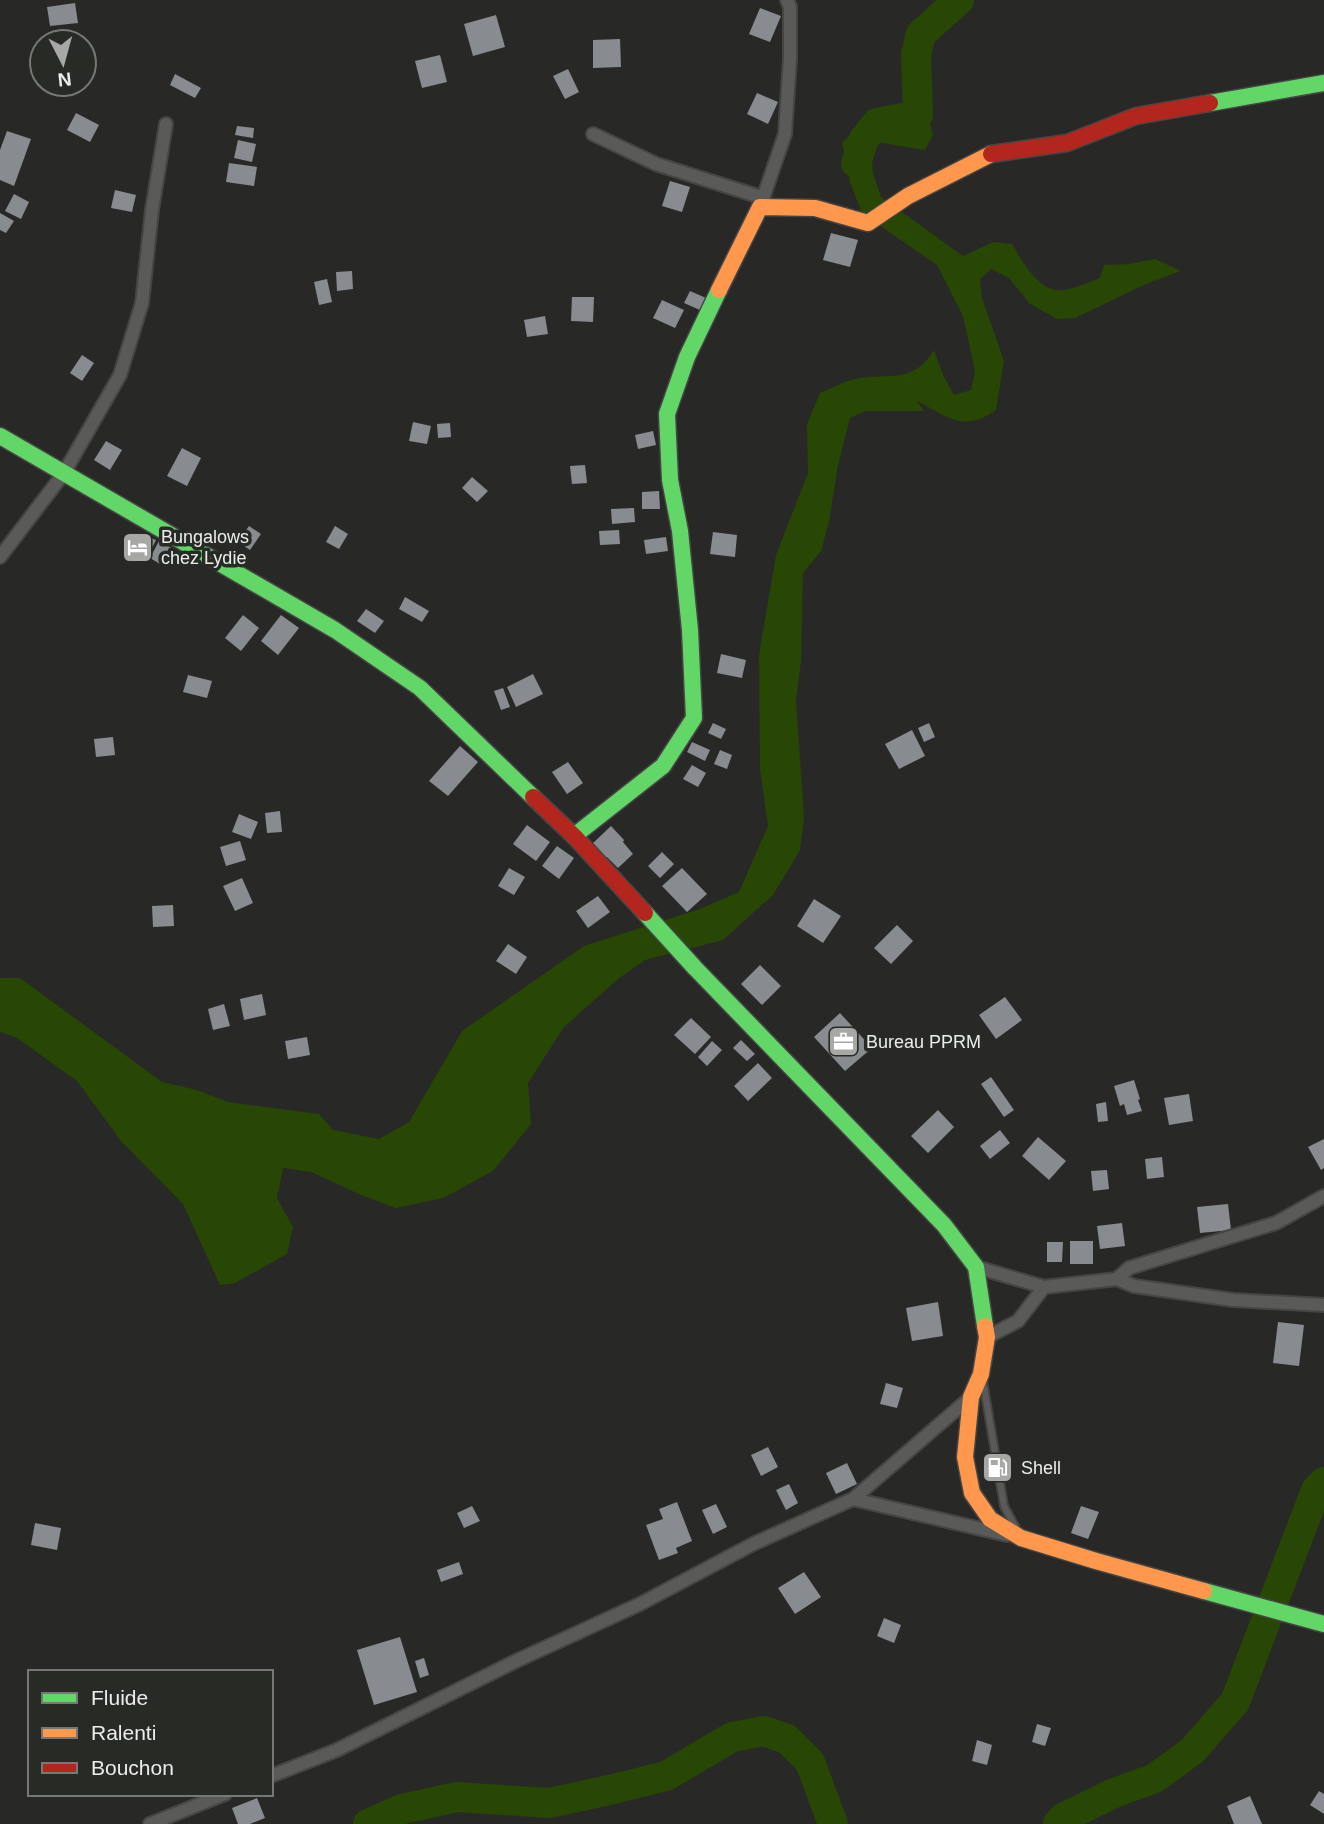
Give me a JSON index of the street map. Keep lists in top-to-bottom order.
{
  "places": {
    "hotel": ["Bungalows chez Lydie"],
    "office": ["Bureau PPRM"],
    "fuel station": ["Shell"]
  },
  "legend": ["Fluide", "Ralenti", "Bouchon"],
  "north": "bottom"
}
